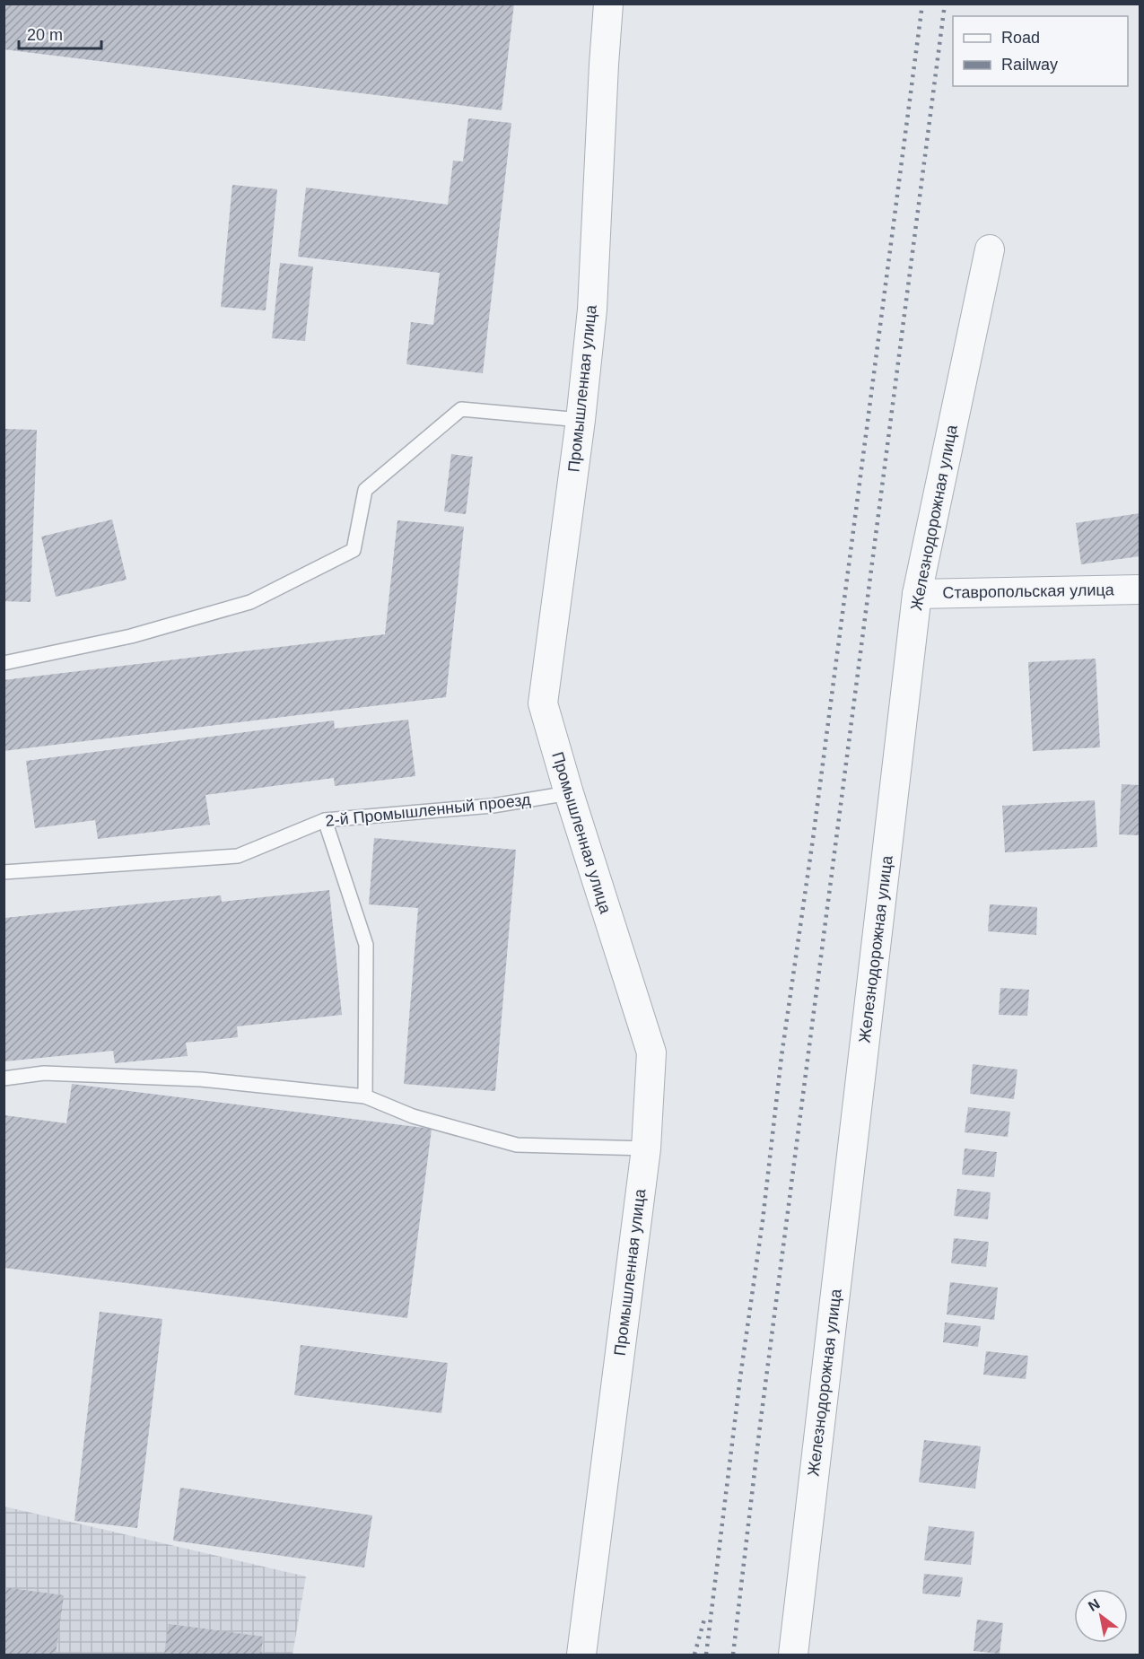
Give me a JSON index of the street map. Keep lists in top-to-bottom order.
{
  "streets": {
    "street": ["Промышленная улица", "Железнодорожная улица", "Ставропольская улица"],
    "lane": ["2-й Промышленный проезд"]
  },
  "crossings": [
    ["Промышленная улица", "2-й Промышленный проезд"],
    ["Железнодорожная улица", "Ставропольская улица"]
  ],
  "legend": ["Road", "Railway"],
  "scale_bar": "20 m",
  "north": "top left"
}
